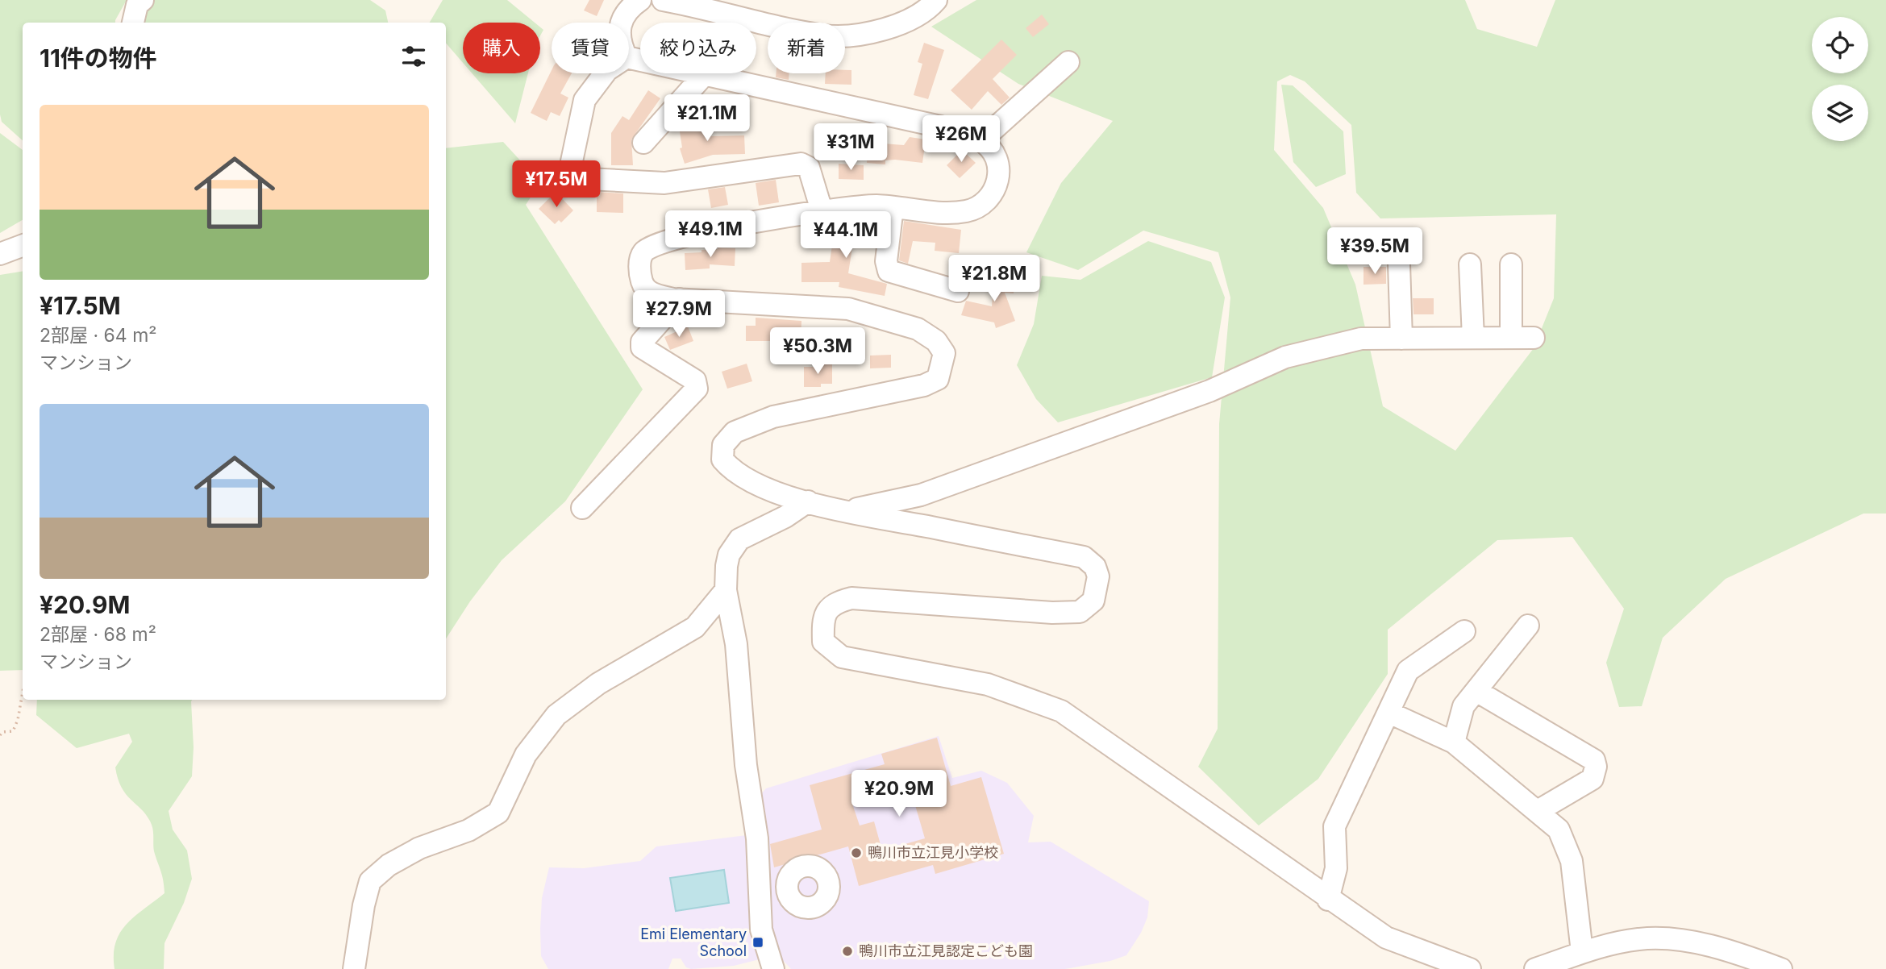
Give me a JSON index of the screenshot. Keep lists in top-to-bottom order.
{
  "places": {
    "other": ["鴨川市立江見小学校", "鴨川市立江見認定こども園"],
    "transit": ["Emi Elementary School"]
  },
  "page": {
    "chip": [
      "購入",
      "賃貸",
      "絞り込み",
      "新着"
    ],
    "heading": "11件の物件",
    "list": [
      {
        "name": "¥17.5M",
        "note": "2部屋 · 64 m² · マンション"
      },
      {
        "name": "¥20.9M",
        "note": "2部屋 · 68 m² · マンション"
      }
    ],
    "price": [
      "¥21.1M",
      "¥26M",
      "¥31M",
      "¥17.5M",
      "¥49.1M",
      "¥44.1M",
      "¥39.5M",
      "¥21.8M",
      "¥27.9M",
      "¥50.3M",
      "¥20.9M"
    ]
  }
}
